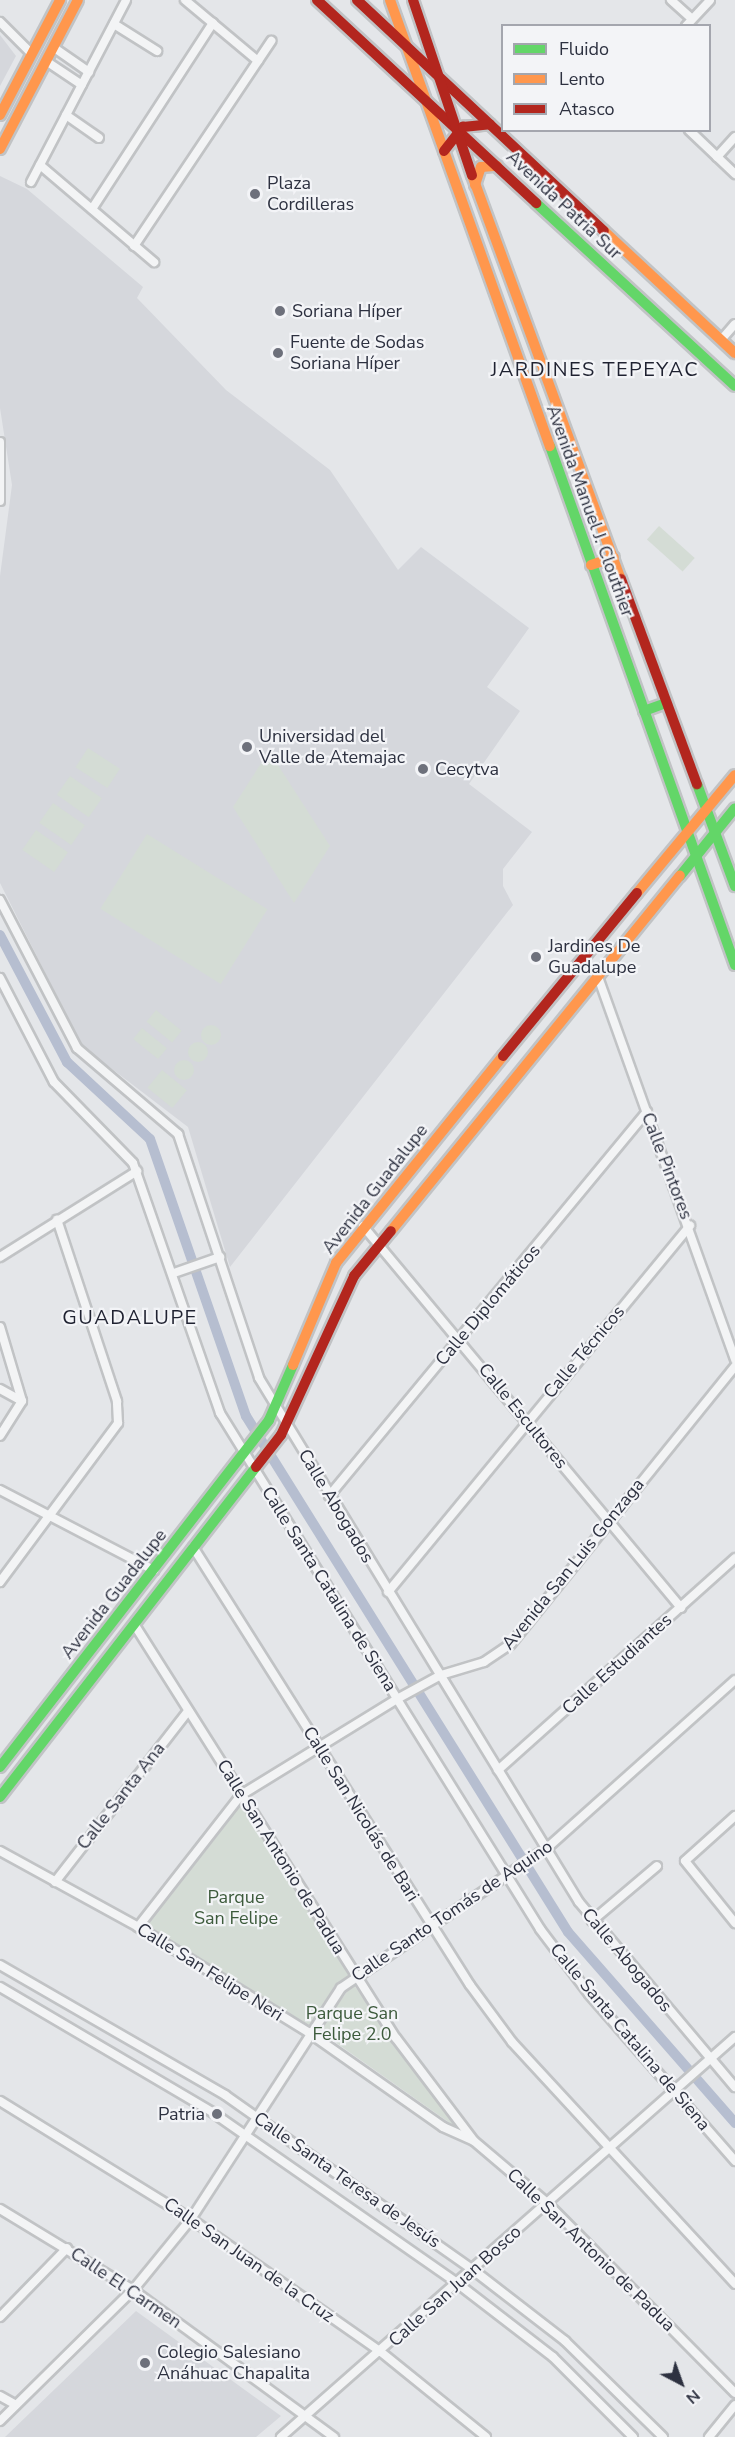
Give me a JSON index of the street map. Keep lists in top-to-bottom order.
{
  "streets": {
    "main road": ["Avenida Patria Sur", "Avenida Manuel J. Clouthier", "Avenida Guadalupe"],
    "street": [
      "Calle Pintores",
      "Calle Diplomáticos",
      "Calle Técnicos",
      "Calle Escultores",
      "Calle Abogados",
      "Avenida San Luis Gonzaga",
      "Calle Santa Catalina de Siena",
      "Calle Estudiantes",
      "Calle Santa Ana",
      "Calle San Nicolás de Bari",
      "Calle San Antonio de Padua",
      "Calle Santo Tomás de Aquino",
      "Calle San Felipe Neri",
      "Calle Santa Teresa de Jesús",
      "Calle San Juan de la Cruz",
      "Calle San Juan Bosco",
      "Calle El Carmen"
    ]
  },
  "crossings": [
    ["Avenida Patria Sur", "Avenida Manuel J. Clouthier"],
    ["Avenida Manuel J. Clouthier", "Avenida Guadalupe"],
    ["Calle Pintores", "Avenida Guadalupe"],
    ["Calle Pintores", "Calle Diplomáticos"],
    ["Calle Pintores", "Calle Técnicos"],
    ["Avenida Guadalupe", "Calle Escultores"],
    ["Avenida Guadalupe", "Calle Abogados"],
    ["Avenida Guadalupe", "Calle Santa Catalina de Siena"],
    ["Avenida Guadalupe", "Calle San Nicolás de Bari"],
    ["Avenida Guadalupe", "Calle San Antonio de Padua"],
    ["Calle Diplomáticos", "Calle Escultores"],
    ["Calle Diplomáticos", "Calle Abogados"],
    ["Calle Técnicos", "Calle Escultores"],
    ["Calle Técnicos", "Calle Abogados"],
    ["Calle Escultores", "Avenida San Luis Gonzaga"],
    ["Calle Escultores", "Calle Estudiantes"],
    ["Calle Abogados", "Avenida San Luis Gonzaga"],
    ["Calle Abogados", "Calle Estudiantes"],
    ["Calle Abogados", "Calle Santo Tomás de Aquino"],
    ["Calle Abogados", "Calle San Juan Bosco"],
    ["Avenida San Luis Gonzaga", "Calle Santa Catalina de Siena"],
    ["Avenida San Luis Gonzaga", "Calle San Nicolás de Bari"],
    ["Avenida San Luis Gonzaga", "Calle San Antonio de Padua"],
    ["Avenida San Luis Gonzaga", "Calle San Felipe Neri"],
    ["Calle Santa Catalina de Siena", "Calle Santo Tomás de Aquino"],
    ["Calle Santa Catalina de Siena", "Calle San Juan Bosco"],
    ["Calle Santa Ana", "Calle San Antonio de Padua"],
    ["Calle Santa Ana", "Calle San Felipe Neri"],
    ["Calle San Nicolás de Bari", "Calle Santo Tomás de Aquino"],
    ["Calle San Nicolás de Bari", "Calle San Juan Bosco"],
    ["Calle San Antonio de Padua", "Calle Santo Tomás de Aquino"],
    ["Calle San Antonio de Padua", "Calle San Felipe Neri"],
    ["Calle San Antonio de Padua", "Calle San Juan Bosco"],
    ["Calle Santo Tomás de Aquino", "Calle San Felipe Neri"],
    ["Calle Santo Tomás de Aquino", "Calle Santa Teresa de Jesús"],
    ["Calle Santo Tomás de Aquino", "Calle San Juan de la Cruz"],
    ["Calle Santo Tomás de Aquino", "Calle El Carmen"],
    ["Calle Santa Teresa de Jesús", "Calle San Juan Bosco"],
    ["Calle San Juan de la Cruz", "Calle San Juan Bosco"],
    ["Calle San Juan Bosco", "Calle El Carmen"]
  ],
  "districts": ["JARDINES TEPEYAC", "GUADALUPE"],
  "parks": ["Parque San Felipe", "Parque San Felipe 2.0"],
  "places": [
    "Plaza Cordilleras",
    "Soriana Híper",
    "Fuente de Sodas Soriana Híper",
    "Universidad del Valle de Atemajac",
    "Cecytva",
    "Jardines De Guadalupe",
    "Patria",
    "Colegio Salesiano Anáhuac Chapalita"
  ],
  "legend": ["Fluido", "Lento", "Atasco"],
  "north": "bottom right"
}
